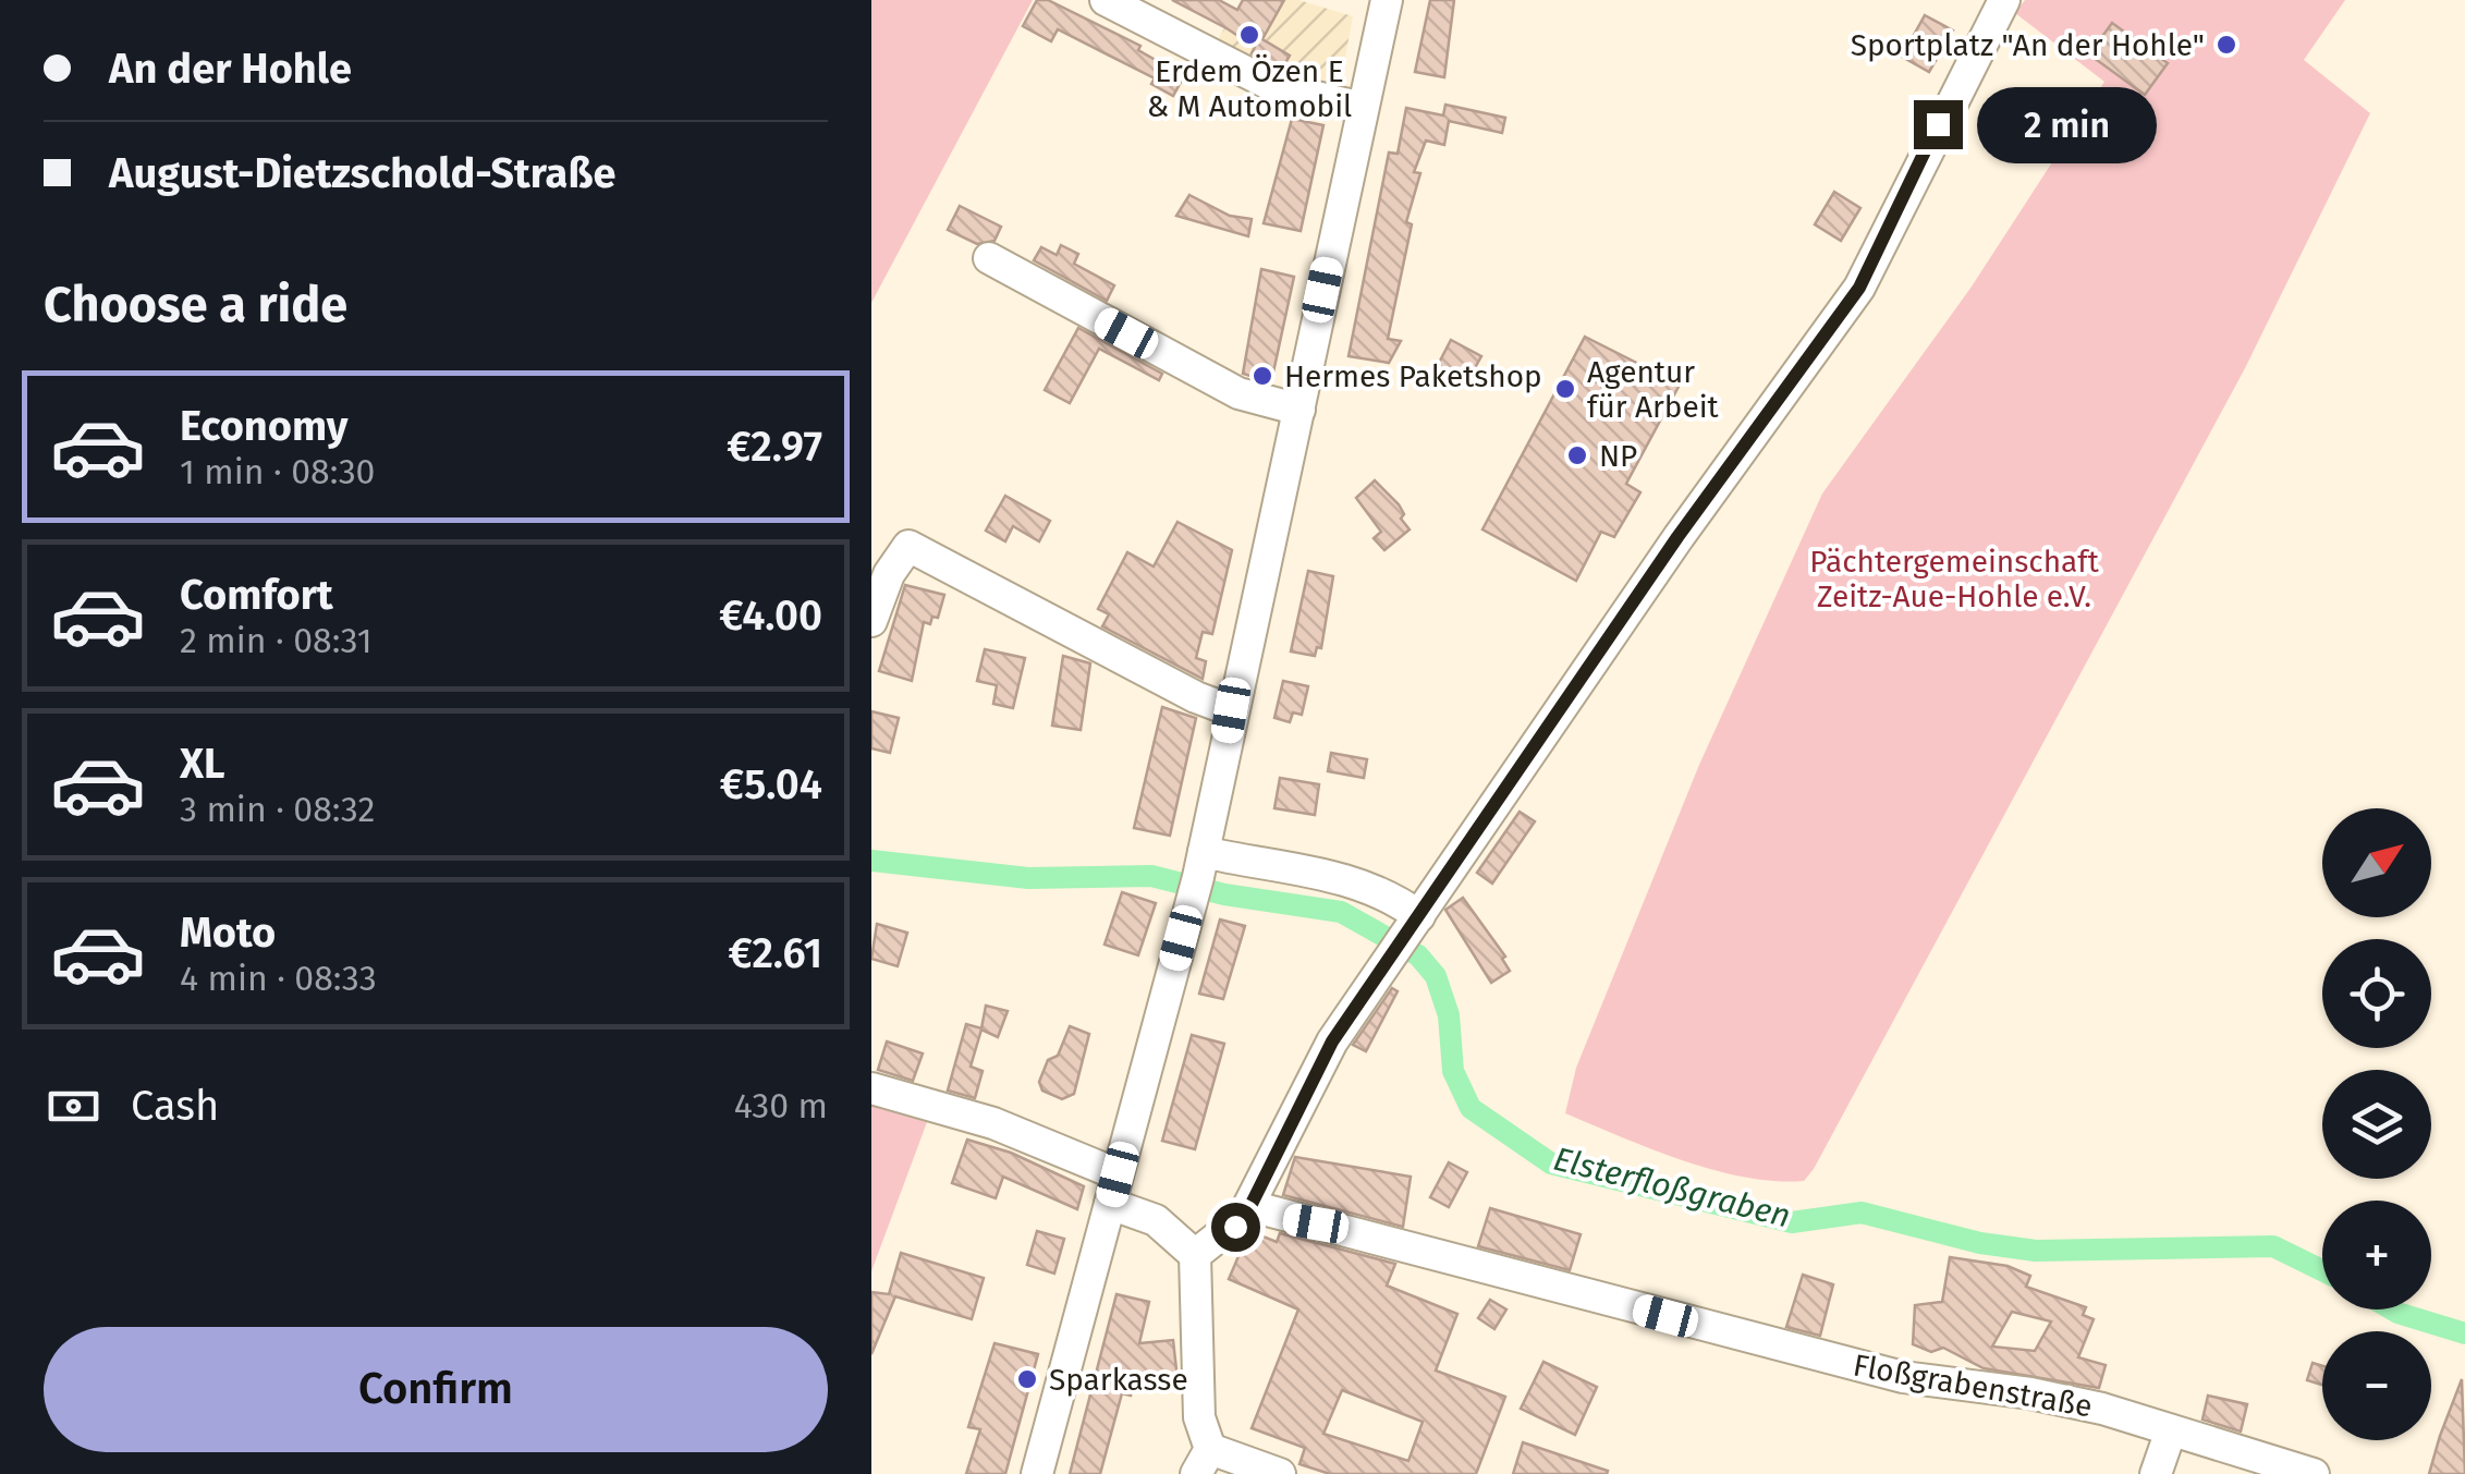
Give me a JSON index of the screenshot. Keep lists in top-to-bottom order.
{
  "streets": {
    "street": ["Floßgrabenstraße"]
  },
  "water": ["Elsterfloßgraben"],
  "parks": ["Pächtergemeinschaft Zeitz-Aue-Hohle e.V."],
  "places": [
    "Erdem Özen E & M Automobil",
    "Sportplatz \"An der Hohle\"",
    "Hermes Paketshop",
    "Agentur für Arbeit",
    "NP",
    "Sparkasse"
  ],
  "north": "top right",
  "page": {
    "banner": ["An der Hohle", "August-Dietzschold-Straße"],
    "bubble": "2 min",
    "heading": "Choose a ride",
    "list": [
      {
        "name": "Economy",
        "note": "1 min · 08:30",
        "value": "€2.97"
      },
      {
        "name": "Comfort",
        "note": "2 min · 08:31",
        "value": "€4.00"
      },
      {
        "name": "XL",
        "note": "3 min · 08:32",
        "value": "€5.04"
      },
      {
        "name": "Moto",
        "note": "4 min · 08:33",
        "value": "€2.61"
      }
    ],
    "map_buttons": ["+", "−"],
    "pay": ["Cash", "430 m"],
    "buttons": "Confirm"
  }
}
